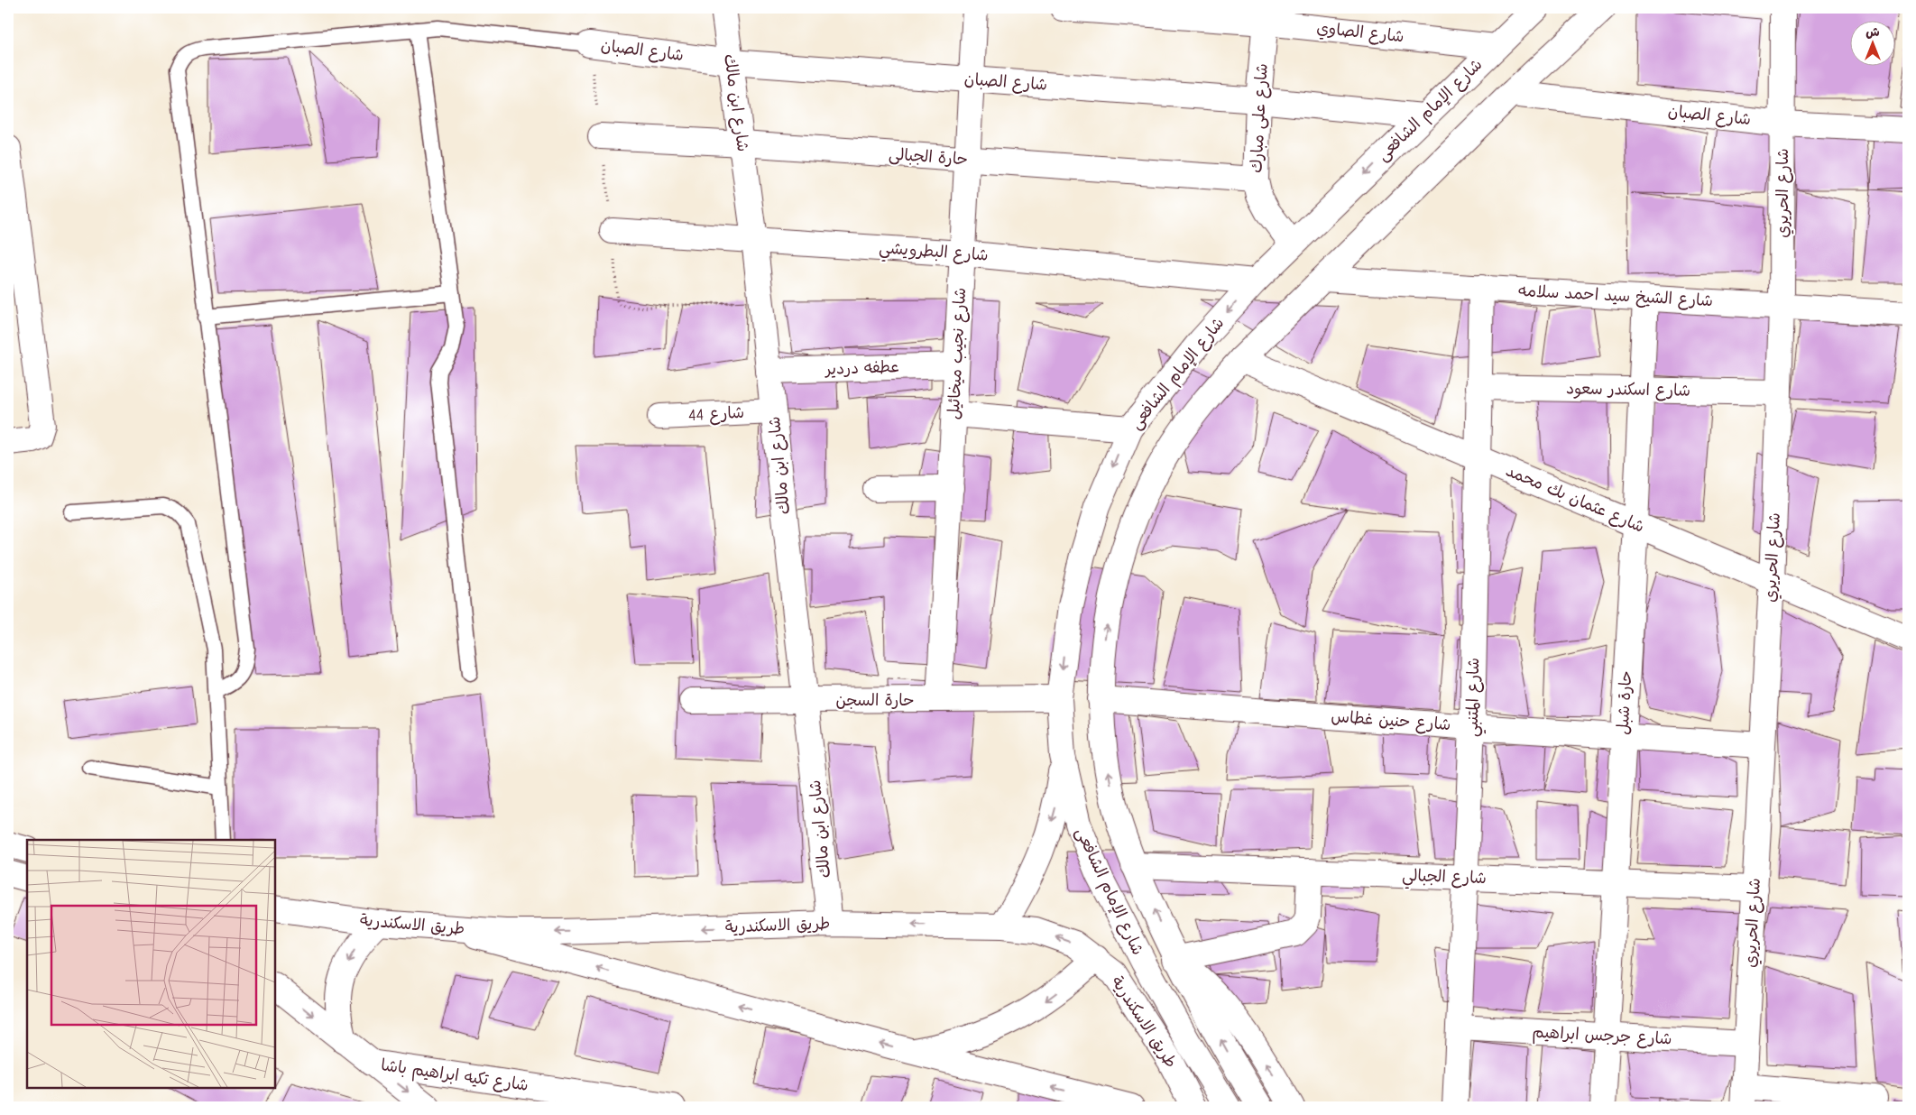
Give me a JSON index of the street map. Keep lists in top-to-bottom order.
{
  "streets": {
    "street": [
      "شارع الصاوي",
      "شارع الصبان",
      "شارع ابن مالك",
      "شارع الإمام الشافعى",
      "شارع على مبارك",
      "حارة الجبالى",
      "شارع الحريري",
      "شارع البطرويشي",
      "شارع الشيخ سيد احمد سلامه",
      "شارع نجيب ميخائيل",
      "عطفه دردير",
      "شارع اسكندر سعود",
      "شارع 44",
      "شارع عثمان بك محمد",
      "شارع المتنبي",
      "حارة السجن",
      "حارة شبل",
      "شارع حنين غطاس",
      "شارع الجبالي",
      "طريق الاسكندرية",
      "شارع جرجس ابراهيم",
      "شارع تكيه ابراهيم باشا"
    ]
  },
  "crossings": [
    ["شارع الصاوي", "شارع الإمام الشافعى"],
    ["شارع الصاوي", "شارع على مبارك"],
    ["شارع الصبان", "شارع ابن مالك"],
    ["شارع الصبان", "شارع الإمام الشافعى"],
    ["شارع الصبان", "شارع على مبارك"],
    ["شارع الصبان", "شارع الحريري"],
    ["شارع الصبان", "شارع نجيب ميخائيل"],
    ["شارع ابن مالك", "حارة الجبالى"],
    ["شارع ابن مالك", "شارع البطرويشي"],
    ["شارع ابن مالك", "عطفه دردير"],
    ["شارع ابن مالك", "شارع 44"],
    ["شارع ابن مالك", "حارة السجن"],
    ["شارع ابن مالك", "طريق الاسكندرية"],
    ["شارع الإمام الشافعى", "شارع على مبارك"],
    ["شارع الإمام الشافعى", "شارع البطرويشي"],
    ["شارع الإمام الشافعى", "شارع الشيخ سيد احمد سلامه"],
    ["شارع الإمام الشافعى", "شارع عثمان بك محمد"],
    ["شارع الإمام الشافعى", "حارة السجن"],
    ["شارع الإمام الشافعى", "شارع حنين غطاس"],
    ["شارع الإمام الشافعى", "شارع الجبالي"],
    ["شارع على مبارك", "حارة الجبالى"],
    ["حارة الجبالى", "شارع نجيب ميخائيل"],
    ["شارع الحريري", "شارع الشيخ سيد احمد سلامه"],
    ["شارع الحريري", "شارع اسكندر سعود"],
    ["شارع الحريري", "شارع عثمان بك محمد"],
    ["شارع الحريري", "شارع حنين غطاس"],
    ["شارع الحريري", "شارع الجبالي"],
    ["شارع الحريري", "شارع جرجس ابراهيم"],
    ["شارع البطرويشي", "شارع نجيب ميخائيل"],
    ["شارع الشيخ سيد احمد سلامه", "شارع المتنبي"],
    ["شارع الشيخ سيد احمد سلامه", "حارة شبل"],
    ["شارع نجيب ميخائيل", "عطفه دردير"],
    ["شارع نجيب ميخائيل", "حارة السجن"],
    ["شارع اسكندر سعود", "شارع المتنبي"],
    ["شارع اسكندر سعود", "حارة شبل"],
    ["شارع عثمان بك محمد", "شارع المتنبي"],
    ["شارع عثمان بك محمد", "حارة شبل"],
    ["شارع المتنبي", "شارع حنين غطاس"],
    ["شارع المتنبي", "شارع الجبالي"],
    ["شارع المتنبي", "شارع جرجس ابراهيم"],
    ["حارة شبل", "شارع حنين غطاس"],
    ["حارة شبل", "شارع الجبالي"],
    ["حارة شبل", "شارع جرجس ابراهيم"]
  ],
  "north": "top"
}
